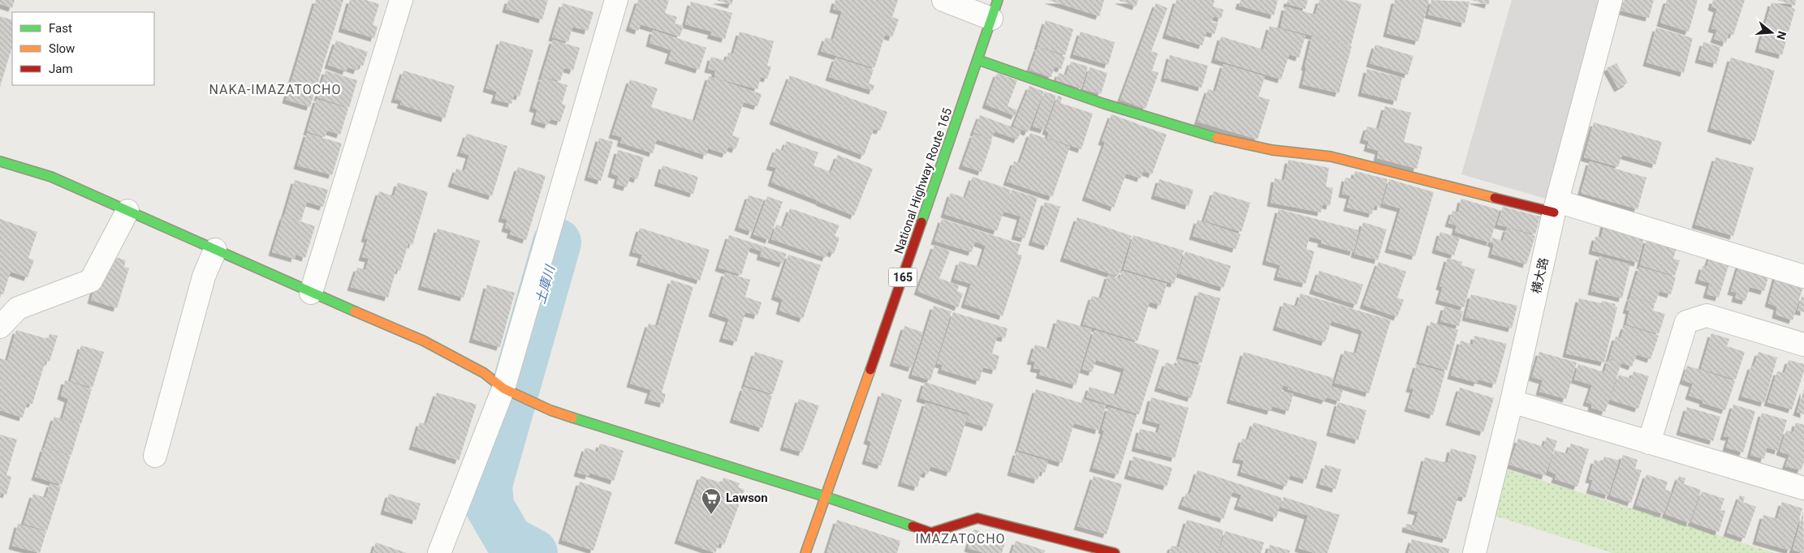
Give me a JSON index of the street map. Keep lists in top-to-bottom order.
{
  "streets": {
    "main road": ["National Highway Route 165", "165"],
    "street": ["横大路"]
  },
  "districts": ["NAKA-IMAZATOCHO", "IMAZATOCHO"],
  "water": ["土庫川"],
  "places": {
    "supermarket": ["Lawson"]
  },
  "legend": ["Fast", "Slow", "Jam"],
  "north": "right"
}
